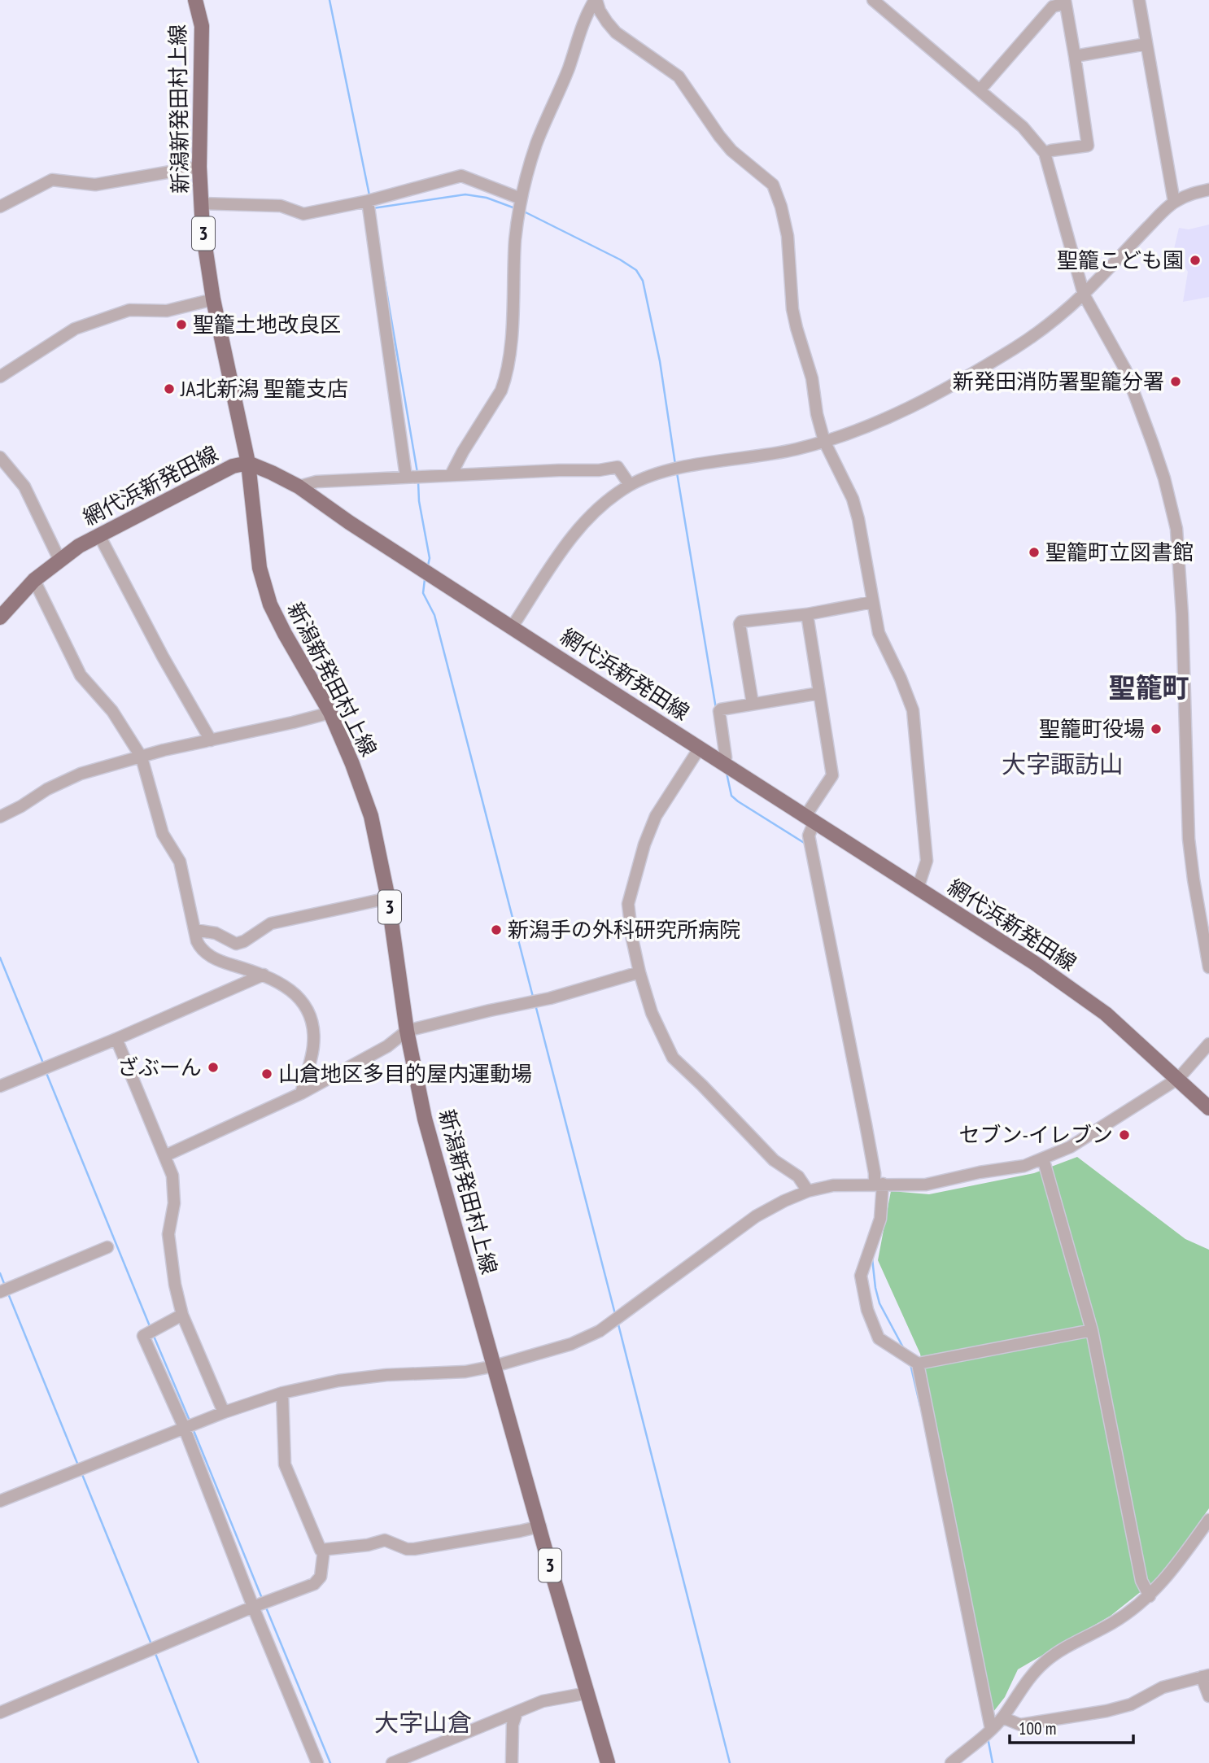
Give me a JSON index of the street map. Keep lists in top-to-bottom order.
{
  "streets": {
    "main road": ["新潟新発田村上線", "3", "網代浜新発田線"]
  },
  "crossings": [
    ["新潟新発田村上線", "網代浜新発田線"]
  ],
  "districts": ["聖籠町", "大字諏訪山", "大字山倉"],
  "places": [
    "聖籠こども園",
    "聖籠土地改良区",
    "新発田消防署聖籠分署",
    "JA北新潟 聖籠支店",
    "聖籠町立図書館",
    "聖籠町役場",
    "新潟手の外科研究所病院",
    "ざぶーん",
    "山倉地区多目的屋内運動場",
    "セブン-イレブン"
  ],
  "scale_bar": "100 m"
}
